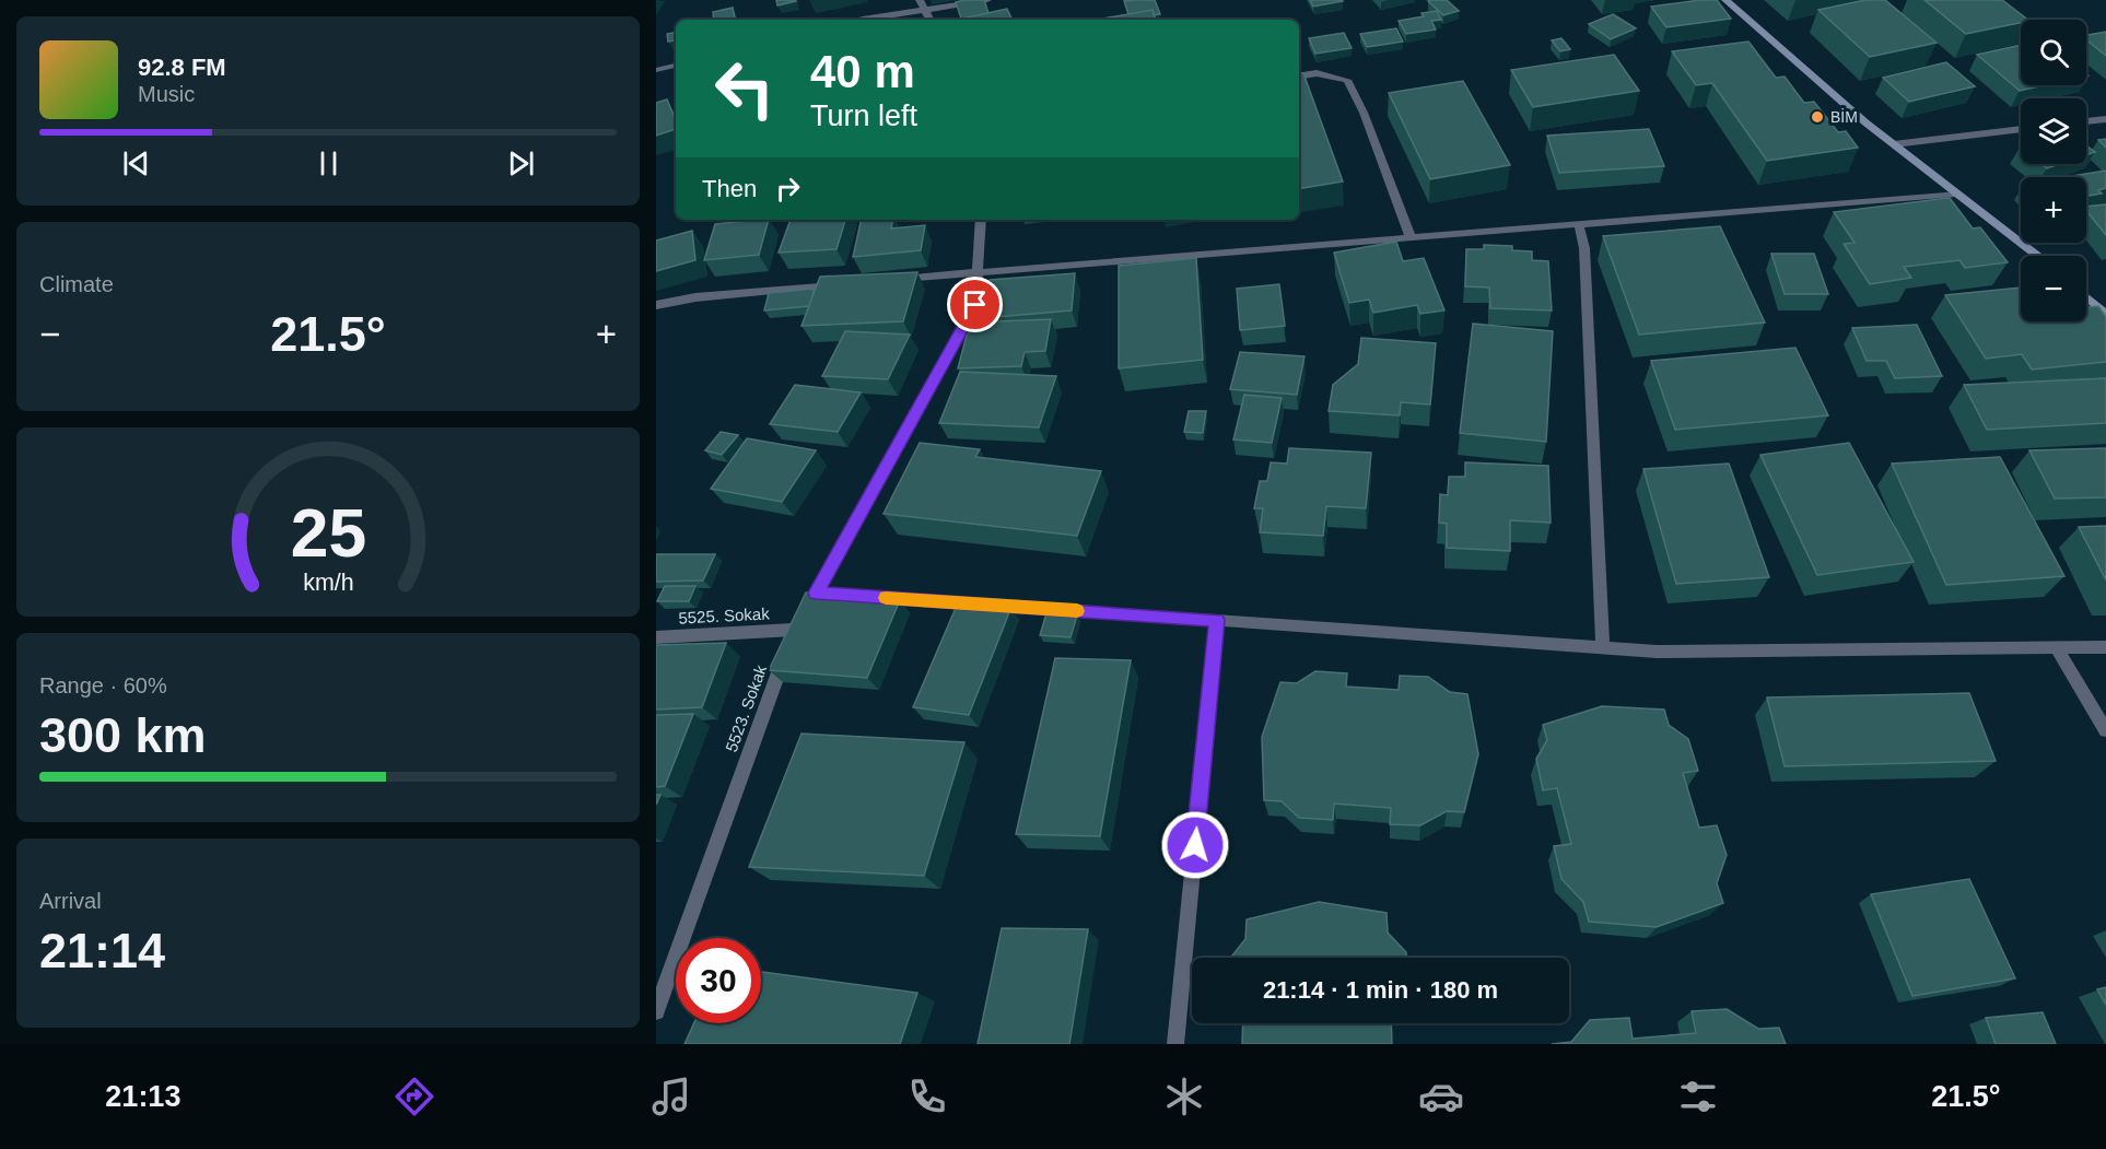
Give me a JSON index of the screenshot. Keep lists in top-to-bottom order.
{
  "streets": {
    "street": ["5525. Sokak", "5523. Sokak"]
  },
  "crossings": [
    ["5525. Sokak", "5523. Sokak"]
  ],
  "places": ["BİM"],
  "page": {
    "map_buttons": ["+", "−"],
    "turn": ["40 m", "Turn left"],
    "song": ["92.8 FM", "Music"],
    "then": "Then",
    "tile": [
      "Climate",
      ["Range · 60%", "300 km"],
      ["Arrival", "21:14"]
    ],
    "heat": ["−", "21.5°", "+"],
    "limit": "30",
    "trip": "21:14 · 1 min · 180 m",
    "tabs": ["21:13", "21.5°"],
    "gauge": ["25", "km/h"]
  }
}
